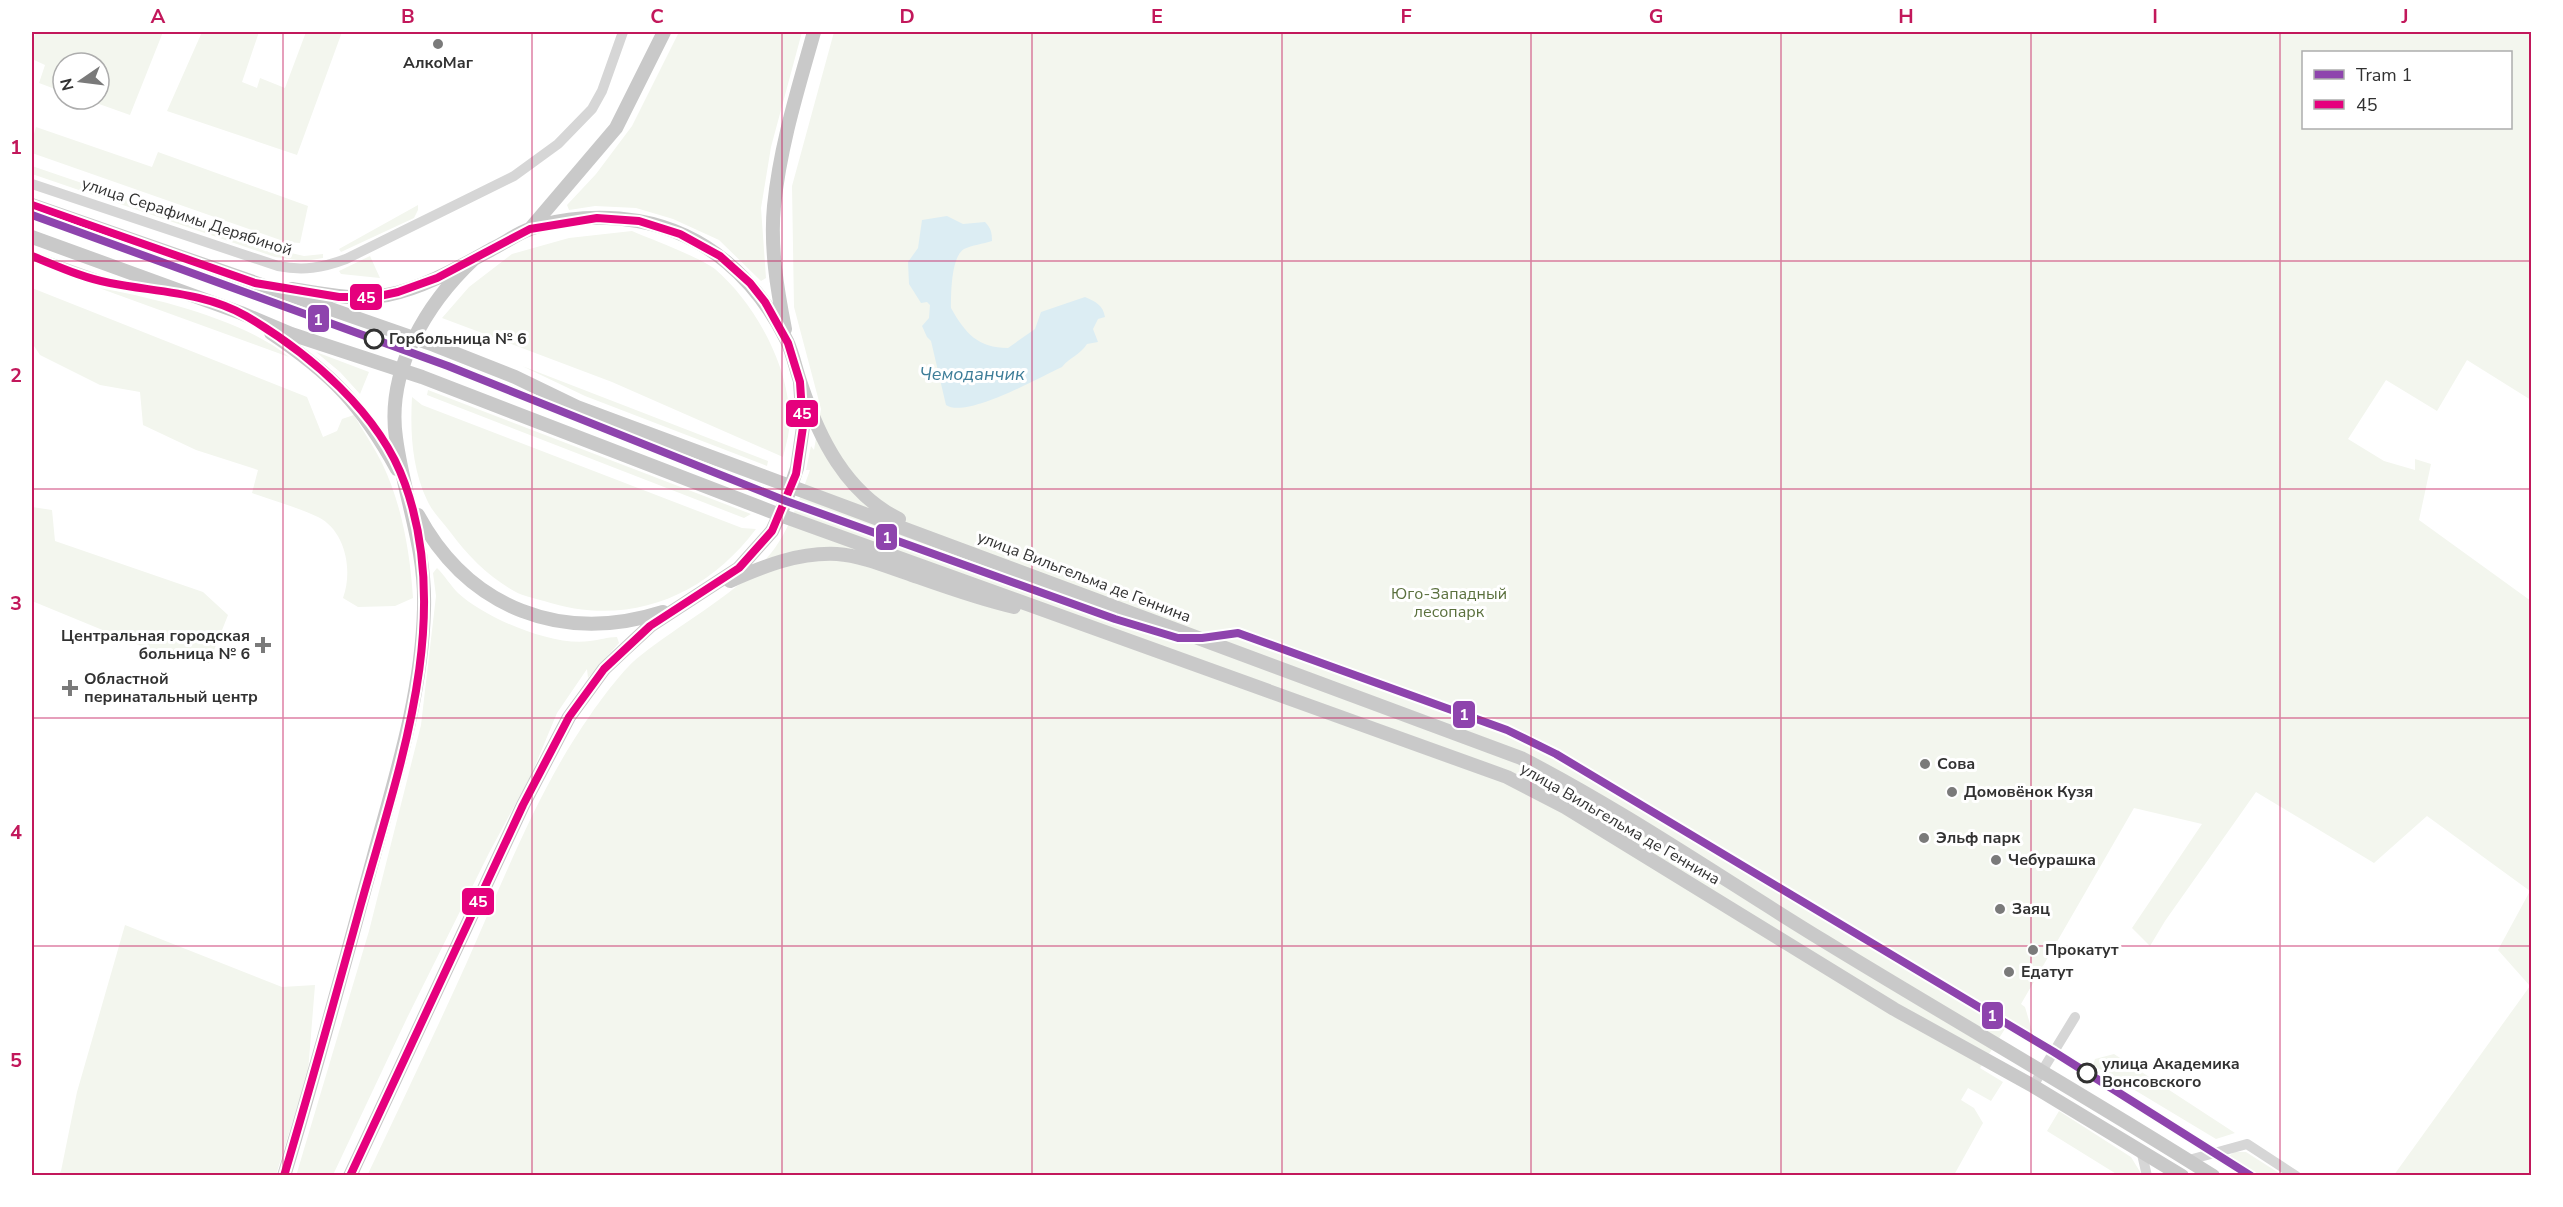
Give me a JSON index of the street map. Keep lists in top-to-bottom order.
{
  "streets": {
    "main road": ["улица Вильгельма де Геннина"],
    "street": ["улица Серафимы Дерябиной"]
  },
  "water": ["Чемоданчик"],
  "parks": ["Юго-Западный лесопарк"],
  "places": {
    "other": [
      "АлкоМаг",
      "Горбольница № 6",
      "Сова",
      "Домовёнок Кузя",
      "Эльф парк",
      "Чебурашка",
      "Заяц",
      "Прокатут",
      "Едатут",
      "улица Академика Вонсовского"
    ],
    "health": ["Центральная городская больница № 6", "Областной перинатальный центр"]
  },
  "lines": ["transit line 45", "tram line 1"],
  "legend": ["Tram 1", "45"],
  "north": "left",
  "grid": {
    "columns": [
      "A",
      "B",
      "C",
      "D",
      "E",
      "F",
      "G",
      "H",
      "I",
      "J"
    ],
    "rows": [
      "1",
      "2",
      "3",
      "4",
      "5"
    ]
  }
}
